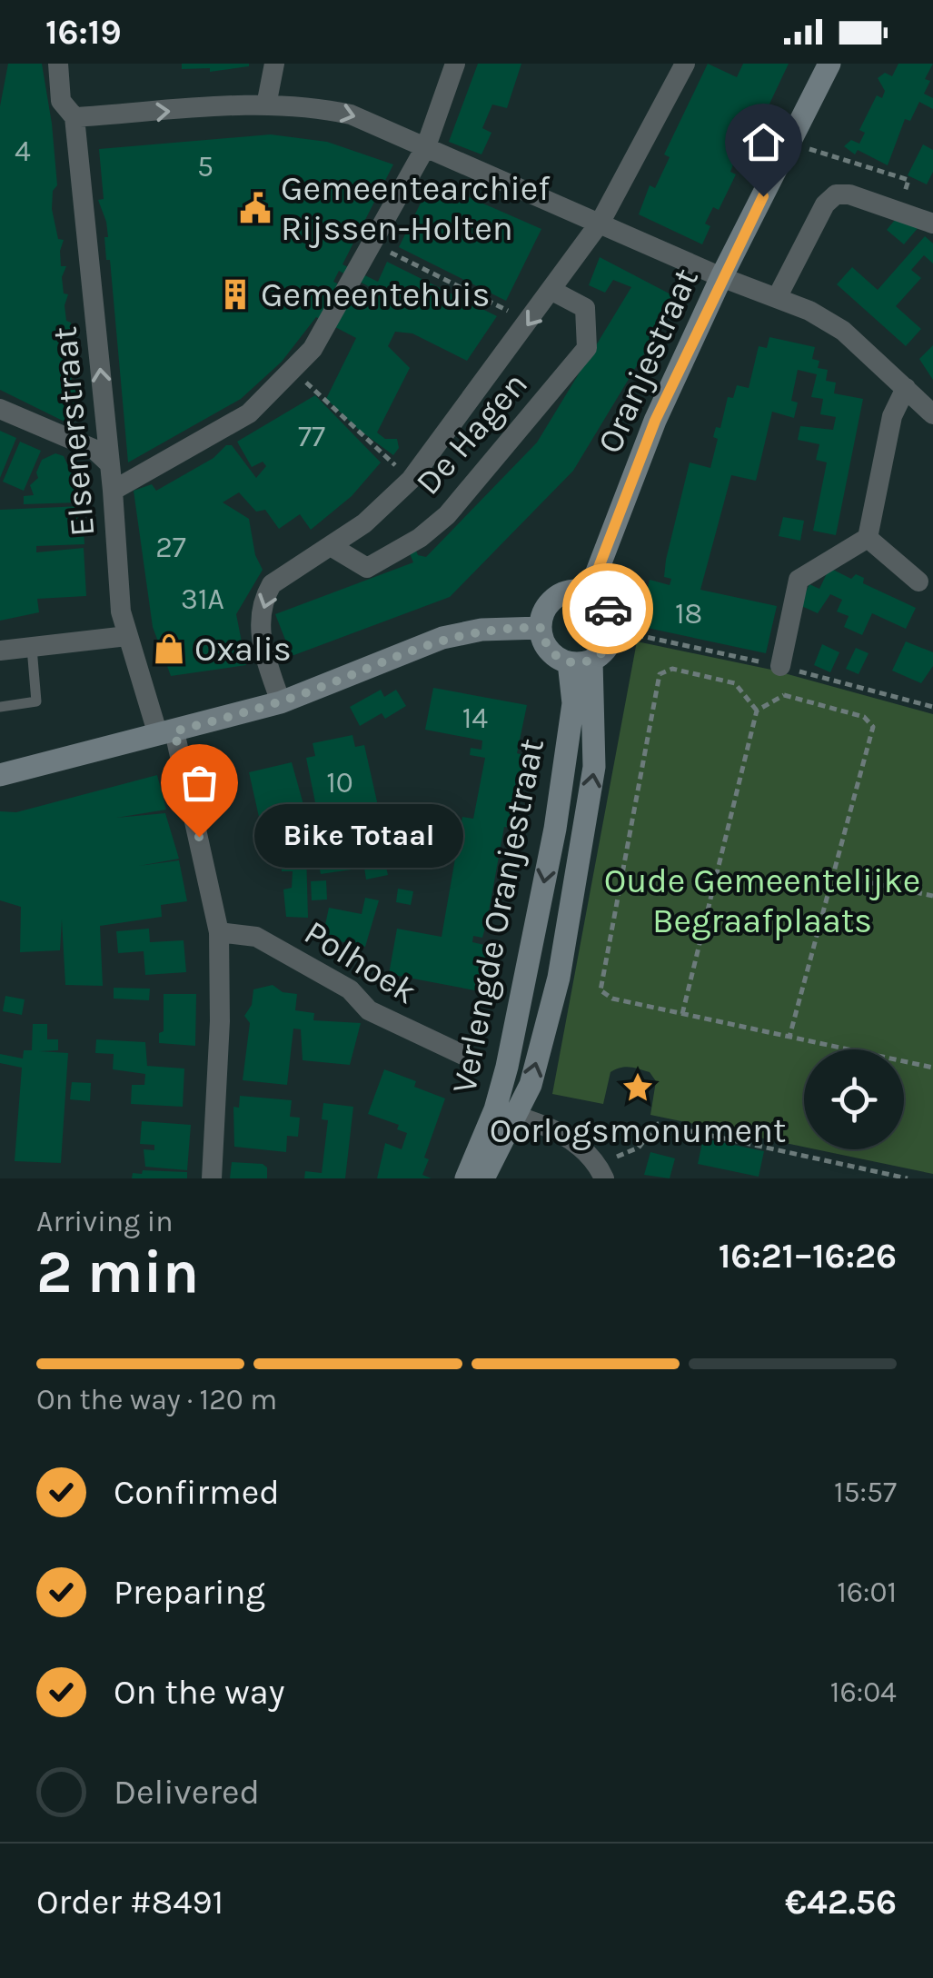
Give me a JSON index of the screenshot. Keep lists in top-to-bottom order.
{
  "streets": {
    "street": [
      "Oranjestraat",
      "Elsenerstraat",
      "De Hagen",
      "Verlengde Oranjestraat",
      "Polhoek"
    ]
  },
  "crossings": [
    ["Oranjestraat", "Verlengde Oranjestraat"],
    ["Elsenerstraat", "Polhoek"]
  ],
  "parks": ["Oude Gemeentelijke Begraafplaats"],
  "places": {
    "public building": ["Gemeentearchief Rijssen-Holten"],
    "building": ["Gemeentehuis"],
    "shop": ["Oxalis"],
    "other": ["Bike Totaal"],
    "place": ["Oorlogsmonument"]
  },
  "house_numbers": [
    "4",
    "5",
    "77",
    "27",
    "31A",
    "18",
    "14",
    "10"
  ],
  "page": {
    "status": "16:19",
    "bubble": "Bike Totaal",
    "heading": ["2 min", "Arriving in", "16:21–16:26"],
    "panel": ["Order #8491", "€42.56"],
    "bar": "On the way · 120 m",
    "list": [
      ["Confirmed", "15:57"],
      ["Preparing", "16:01"],
      ["On the way", "16:04"],
      "Delivered"
    ]
  }
}
